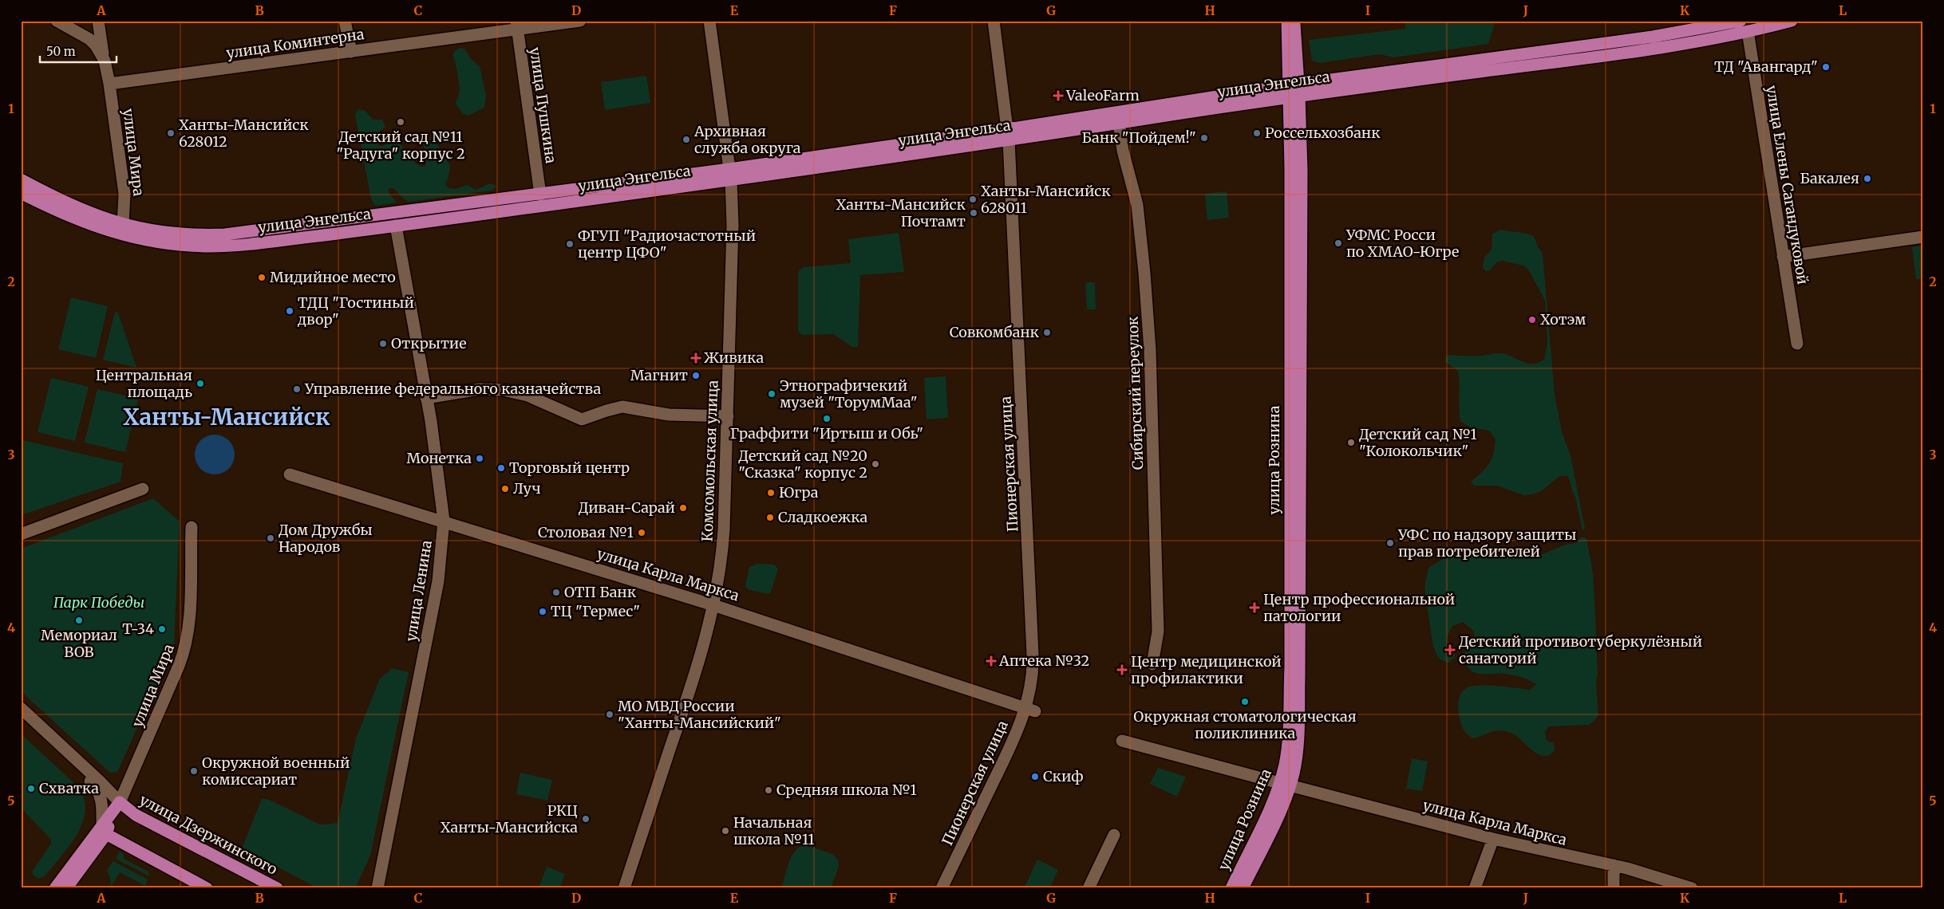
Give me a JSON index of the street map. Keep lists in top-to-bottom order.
{
  "streets": {
    "main road": [
      "улица Энгельса",
      "улица Мира",
      "улица Рознина",
      "улица Дзержинского"
    ],
    "street": [
      "улица Коминтерна",
      "улица Пушкина",
      "улица Елены Сагандуковой",
      "Сибирский переулок",
      "Комсомольская улица",
      "Пионерская улица",
      "улица Карла Маркса",
      "улица Ленина"
    ]
  },
  "crossings": [
    ["улица Коминтерна", "улица Пушкина"],
    ["улица Коминтерна", "улица Мира"],
    ["улица Энгельса", "улица Пушкина"],
    ["улица Энгельса", "улица Мира"],
    ["улица Энгельса", "улица Елены Сагандуковой"],
    ["улица Энгельса", "Сибирский переулок"],
    ["улица Энгельса", "улица Рознина"],
    ["улица Энгельса", "Комсомольская улица"],
    ["улица Энгельса", "Пионерская улица"],
    ["улица Энгельса", "улица Ленина"],
    ["улица Мира", "улица Дзержинского"],
    ["улица Рознина", "улица Карла Маркса"],
    ["Комсомольская улица", "улица Карла Маркса"],
    ["Пионерская улица", "улица Карла Маркса"],
    ["улица Карла Маркса", "улица Ленина"]
  ],
  "districts": ["Ханты-Мансийск"],
  "parks": ["Парк Победы"],
  "places": {
    "other": [
      "ТД \"Авангард\"",
      "Детский сад №11 \"Радуга\" корпус 2",
      "Ханты-Мансийск 628012",
      "Россельхозбанк",
      "Банк \"Пойдем!\"",
      "Архивная служба округа",
      "Бакалея",
      "Ханты-Мансийск 628011",
      "Ханты-Мансийск Почтамт",
      "УФМС Росси по ХМАО-Югре",
      "ФГУП \"Радиочастотный центр ЦФО\"",
      "Мидийное место",
      "ТДЦ \"Гостиный двор\"",
      "Хотэм",
      "Совкомбанк",
      "Открытие",
      "Магнит",
      "Центральная площадь",
      "Управление федерального казначейства",
      "Этнографичекий музей \"ТорумМаа\"",
      "Граффити \"Иртыш и Обь\"",
      "Детский сад №1 \"Колокольчик\"",
      "Монетка",
      "Детский сад №20 \"Сказка\" корпус 2",
      "Торговый центр",
      "Луч",
      "Югра",
      "Диван-Сарай",
      "Сладкоежка",
      "Столовая №1",
      "Дом Дружбы Народов",
      "УФС по надзору защиты прав потребителей",
      "ОТП Банк",
      "ТЦ \"Гермес\"",
      "Мемориал ВОВ",
      "T-34",
      "Окружная стоматологическая поликлиника",
      "МО МВД России \"Ханты-Мансийский\"",
      "Окружной военный комиссариат",
      "Скиф",
      "Cхватка",
      "Средняя школа №1",
      "РКЦ Ханты-Мансийска",
      "Начальная школа №11"
    ],
    "health": [
      "ValeoFarm",
      "Живика",
      "Центр профессиональной патологии",
      "Детский противотуберкулёзный санаторий",
      "Аптека №32",
      "Центр медицинской профилактики"
    ]
  },
  "scale_bar": "50 m",
  "grid": {
    "columns": [
      "A",
      "B",
      "C",
      "D",
      "E",
      "F",
      "G",
      "H",
      "I",
      "J",
      "K",
      "L"
    ],
    "rows": [
      "1",
      "2",
      "3",
      "4",
      "5"
    ]
  }
}
